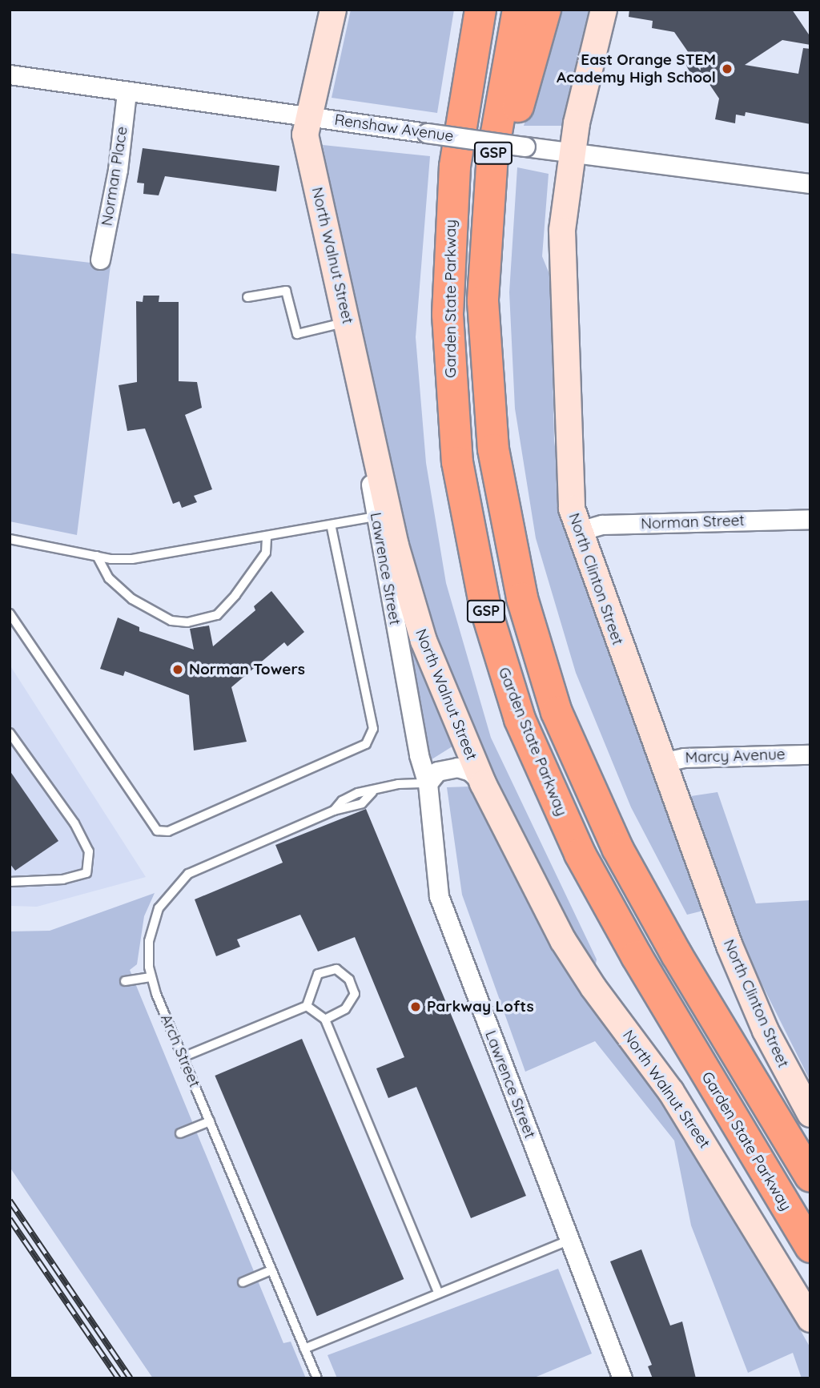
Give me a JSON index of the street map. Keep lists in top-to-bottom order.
{
  "streets": {
    "highway": ["GSP", "Garden State Parkway"],
    "main road": ["North Walnut Street", "North Clinton Street"],
    "street": [
      "Renshaw Avenue",
      "Norman Place",
      "Norman Street",
      "Lawrence Street",
      "Marcy Avenue"
    ],
    "lane": ["Arch Street"]
  },
  "crossings": [
    ["Renshaw Avenue", "Norman Place"],
    ["Renshaw Avenue", "North Walnut Street"],
    ["Renshaw Avenue", "North Clinton Street"],
    ["North Walnut Street", "Lawrence Street"],
    ["Norman Street", "North Clinton Street"],
    ["Lawrence Street", "Arch Street"],
    ["North Clinton Street", "Marcy Avenue"]
  ],
  "places": ["East Orange STEM Academy High School", "Norman Towers", "Parkway Lofts"]
}
